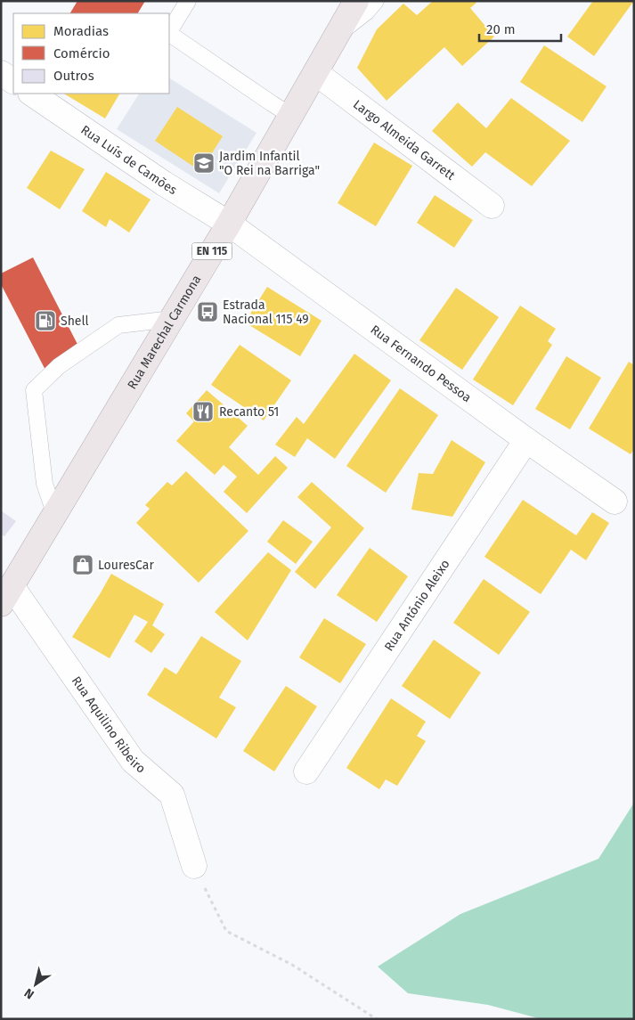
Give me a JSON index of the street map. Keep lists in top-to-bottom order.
{
  "streets": {
    "main road": ["EN 115", "Rua Marechal Carmona"],
    "street": [
      "Largo Almeida Garrett",
      "Rua Luís de Camões",
      "Rua Fernando Pessoa",
      "Rua António Aleixo",
      "Rua Aquilino Ribeiro"
    ]
  },
  "crossings": [
    ["Largo Almeida Garrett", "Rua Marechal Carmona"],
    ["Rua Luís de Camões", "Rua Marechal Carmona"],
    ["Rua Luís de Camões", "Rua Fernando Pessoa"],
    ["Rua Marechal Carmona", "Rua Fernando Pessoa"],
    ["Rua Marechal Carmona", "Rua Aquilino Ribeiro"],
    ["Rua Fernando Pessoa", "Rua António Aleixo"]
  ],
  "places": {
    "school or university": ["Jardim Infantil \"O Rei na Barriga\""],
    "bus stop": ["Estrada Nacional 115 49"],
    "fuel station": ["Shell"],
    "restaurant": ["Recanto 51"],
    "shop": ["LouresCar"]
  },
  "legend": ["Moradias", "Comércio", "Outros"],
  "scale_bar": "20 m",
  "north": "bottom left"
}
